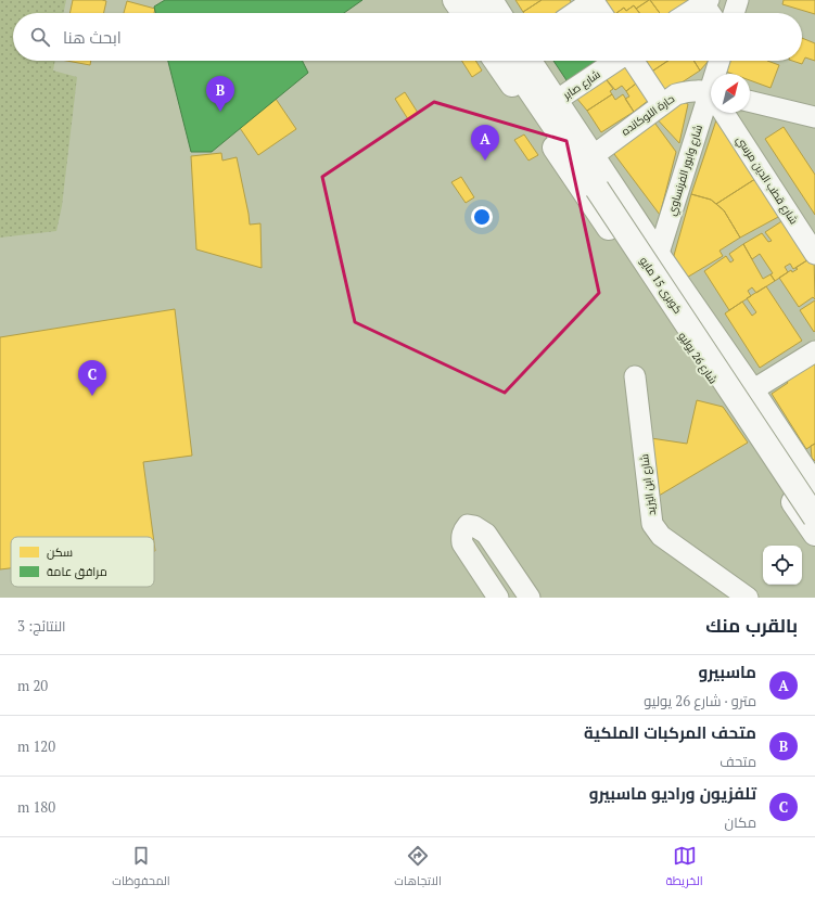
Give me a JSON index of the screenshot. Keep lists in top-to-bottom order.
{
  "streets": {
    "main road": ["كوبرى 15 مايو", "شارع 26 يوليو"],
    "street": [
      "شارع صابر",
      "حارة اللوكانده",
      "شارع وابور الفرنساوي",
      "شارع قطب الدين مرسي",
      "شارع ابن اليزيد"
    ]
  },
  "crossings": [
    ["شارع وابور الفرنساوي", "شارع 26 يوليو"]
  ],
  "legend": ["سكن", "مرافق عامة"],
  "north": "top right",
  "page": {
    "search": "ابحث هنا",
    "pins": ["B", "A", "C"],
    "heading": ["بالقرب منك", "النتائج: 3"],
    "list": [
      {
        "mark": "A",
        "name": "ماسبيرو",
        "note": "مترو · شارع 26 يوليو",
        "value": "20 m"
      },
      {
        "mark": "B",
        "name": "متحف المركبات الملكية",
        "note": "متحف",
        "value": "120 m"
      },
      {
        "mark": "C",
        "name": "تلفزيون وراديو ماسبيرو",
        "note": "مكان",
        "value": "180 m"
      }
    ],
    "nav": ["الخريطة", "الاتجاهات", "المحفوظات"]
  }
}
